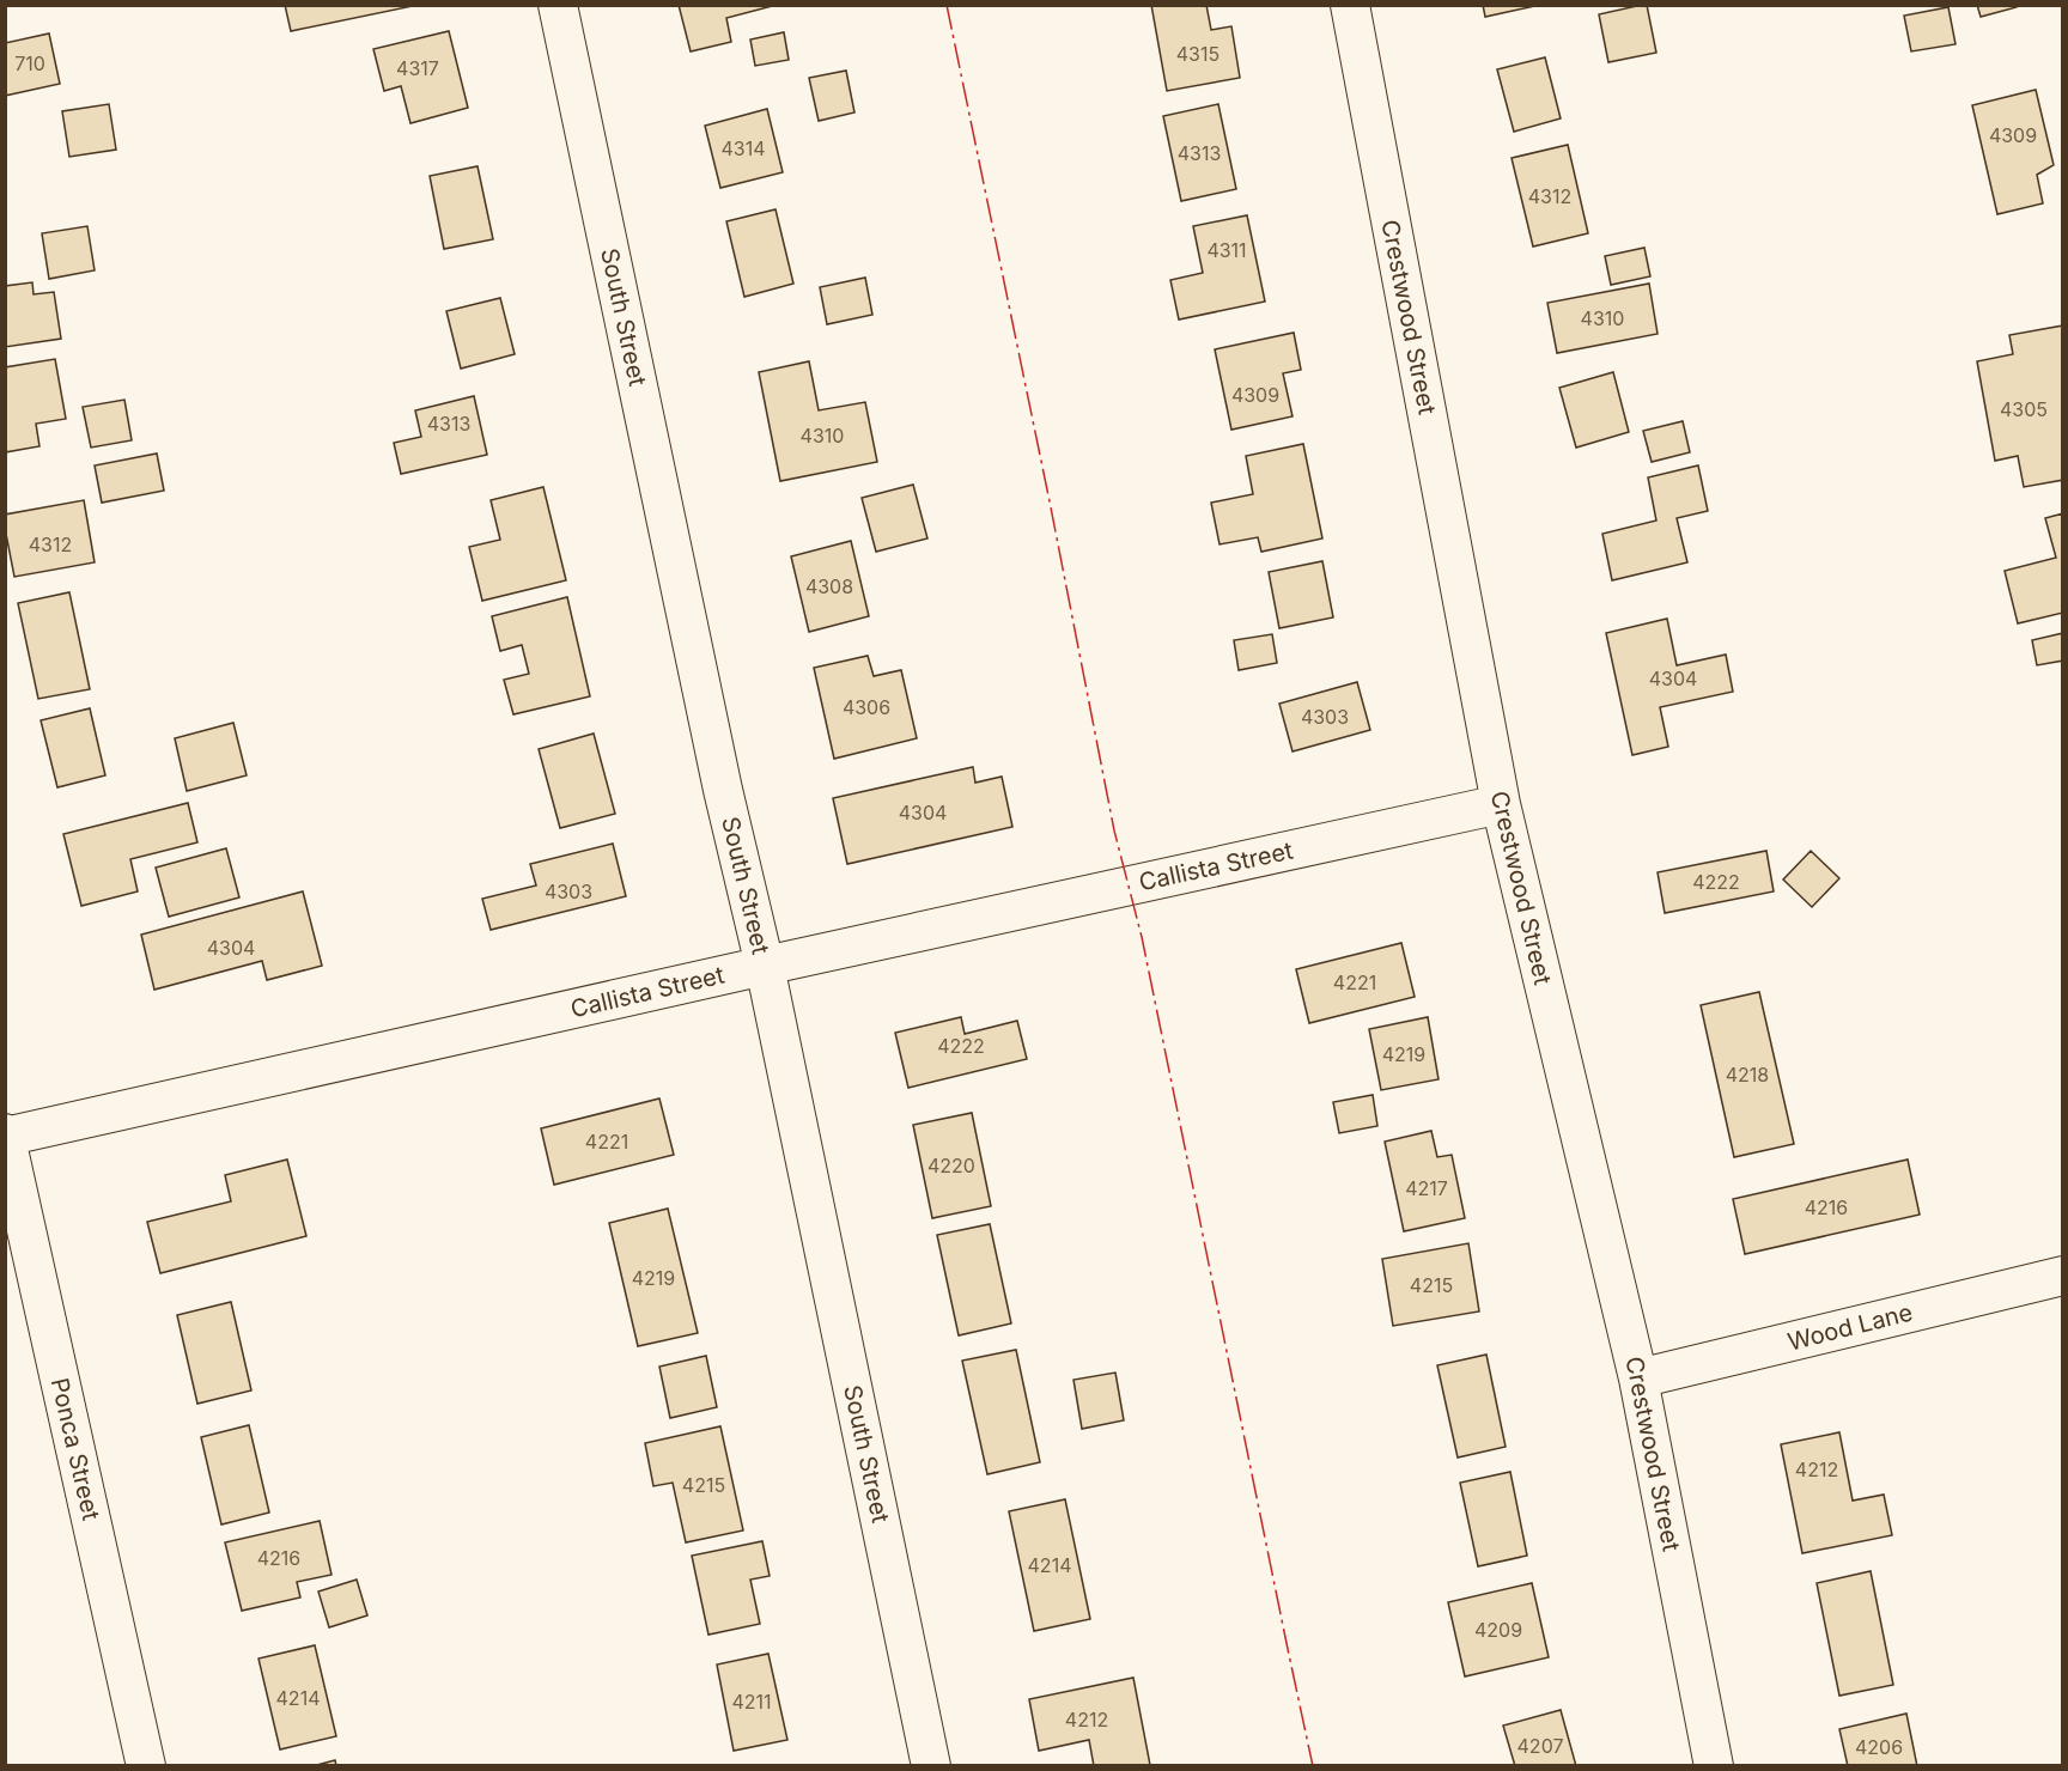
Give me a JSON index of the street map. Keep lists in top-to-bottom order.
{
  "streets": {
    "street": [
      "South Street",
      "Crestwood Street",
      "Callista Street",
      "Wood Lane",
      "Ponca Street"
    ]
  },
  "crossings": [
    ["South Street", "Callista Street"],
    ["Crestwood Street", "Callista Street"],
    ["Crestwood Street", "Wood Lane"],
    ["Callista Street", "Ponca Street"]
  ],
  "house_numbers": [
    "4315",
    "710",
    "4317",
    "4309",
    "4314",
    "4313",
    "4312",
    "4311",
    "4310",
    "4309",
    "4305",
    "4313",
    "4310",
    "4312",
    "4308",
    "4304",
    "4306",
    "4303",
    "4304",
    "4222",
    "4303",
    "4304",
    "4221",
    "4222",
    "4219",
    "4218",
    "4221",
    "4220",
    "4217",
    "4216",
    "4219",
    "4215",
    "4212",
    "4215",
    "4216",
    "4214",
    "4209",
    "4214",
    "4211",
    "4212",
    "4207",
    "4206"
  ]
}
